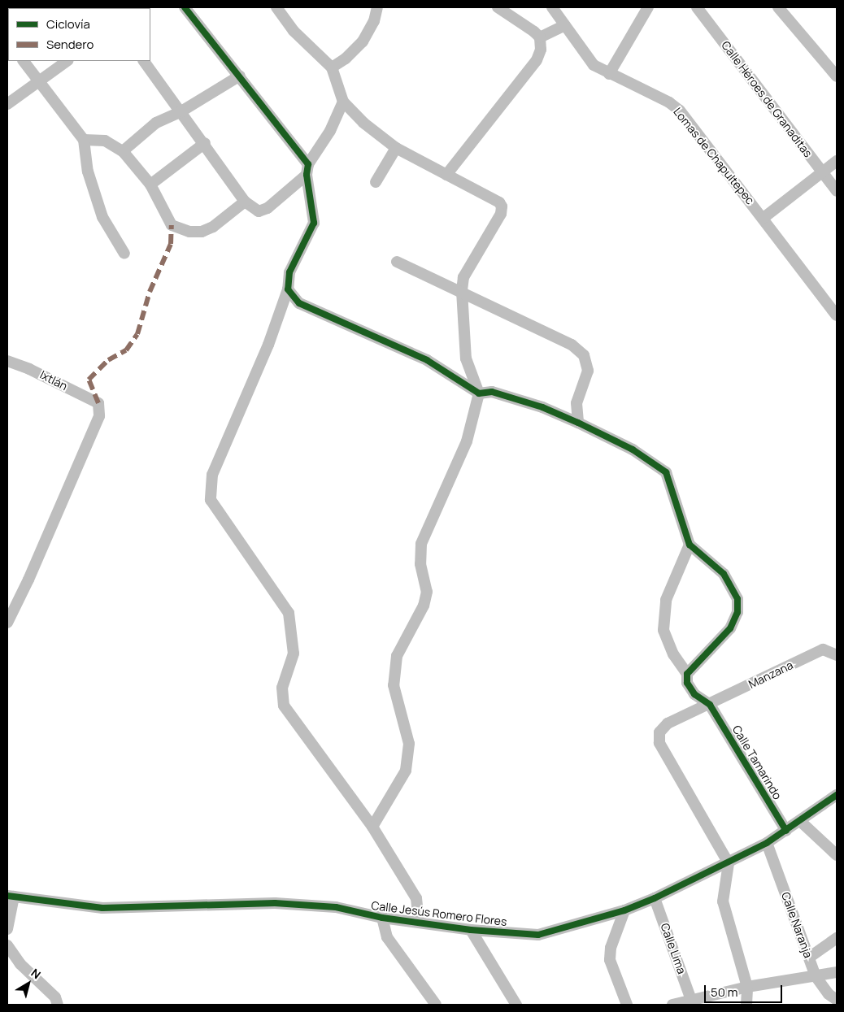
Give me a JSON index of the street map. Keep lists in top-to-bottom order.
{
  "streets": {
    "street": [
      "Calle Héroes de Granaditas",
      "Lomas de Chapultepec",
      "Ixtlán",
      "Manzana",
      "Calle Tamarindo",
      "Calle Jesús Romero Flores",
      "Calle Naranja",
      "Calle Lima"
    ]
  },
  "crossings": [
    ["Manzana", "Calle Tamarindo"],
    ["Manzana", "Calle Jesús Romero Flores"],
    ["Calle Tamarindo", "Calle Jesús Romero Flores"],
    ["Calle Jesús Romero Flores", "Calle Naranja"],
    ["Calle Jesús Romero Flores", "Calle Lima"]
  ],
  "legend": ["Ciclovía", "Sendero"],
  "scale_bar": "50 m",
  "north": "top right"
}
